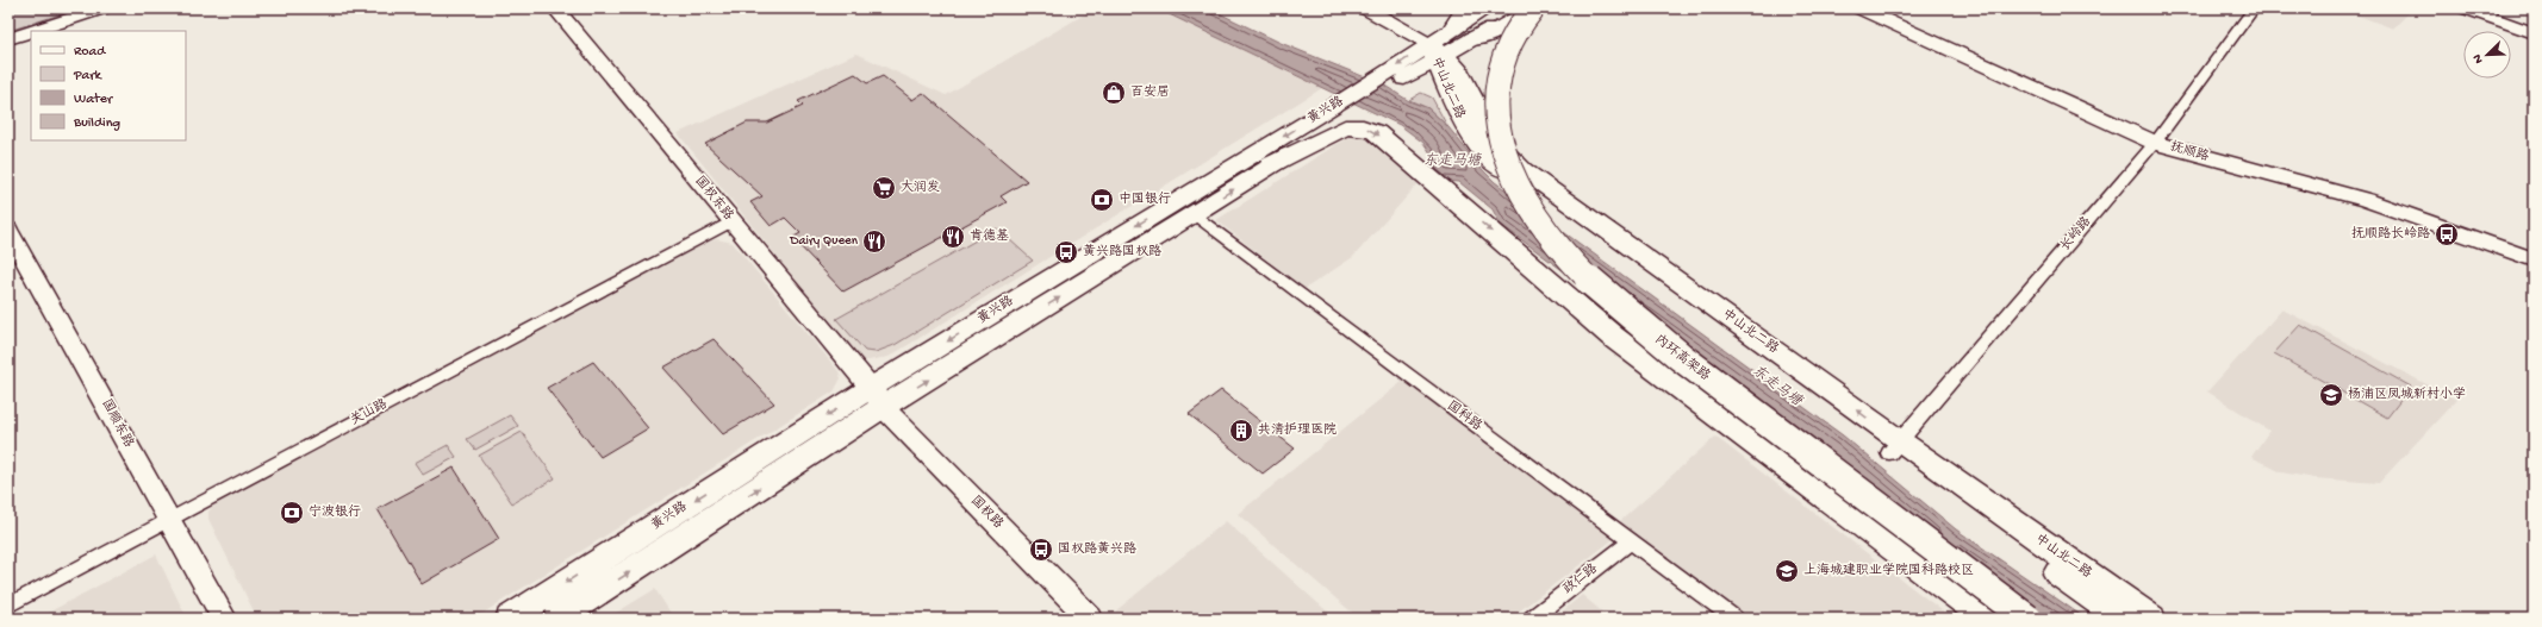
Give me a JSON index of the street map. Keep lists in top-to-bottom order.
{
  "streets": {
    "highway": ["内环高架路"],
    "main road": ["中山北二路", "黄兴路"],
    "street": [
      "抚顺路",
      "国权东路",
      "长岭路",
      "关山路",
      "国科路",
      "国顺东路",
      "国权路",
      "政仁路"
    ]
  },
  "crossings": [
    ["中山北二路", "黄兴路"],
    ["中山北二路", "长岭路"],
    ["黄兴路", "国权东路"],
    ["黄兴路", "国科路"],
    ["黄兴路", "国权路"],
    ["抚顺路", "长岭路"],
    ["国权东路", "关山路"],
    ["国权东路", "国权路"],
    ["关山路", "国顺东路"],
    ["国科路", "政仁路"]
  ],
  "water": ["东走马塘"],
  "places": {
    "shop": ["百安居"],
    "supermarket": ["大润发"],
    "bank": ["中国银行", "宁波银行"],
    "bus stop": ["抚顺路长岭路", "黄兴路国权路", "国权路黄兴路"],
    "restaurant": ["肯德基", "Dairy Queen"],
    "school or university": ["杨浦区凤城新村小学", "上海城建职业学院国科路校区"],
    "building": ["共清护理医院"]
  },
  "legend": [
    "Road",
    "Park",
    "Water",
    "Building"
  ],
  "north": "bottom left"
}
